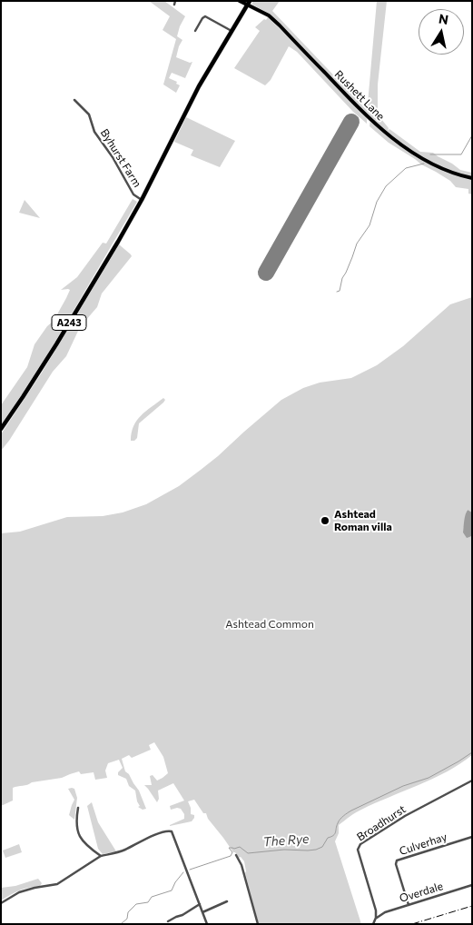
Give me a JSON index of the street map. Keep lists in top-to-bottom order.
{
  "streets": {
    "highway": ["A243"],
    "main road": ["Rushett Lane"],
    "street": [
      "Byhurst Farm",
      "Broadhurst",
      "Culverhay",
      "Overdale"
    ]
  },
  "crossings": [
    ["Rushett Lane", "A243"],
    ["Byhurst Farm", "A243"],
    ["Broadhurst", "Overdale"],
    ["Culverhay", "Overdale"]
  ],
  "water": ["The Rye"],
  "parks": ["Ashtead Common"],
  "places": ["Ashtead Roman villa"],
  "north": "top"
}
